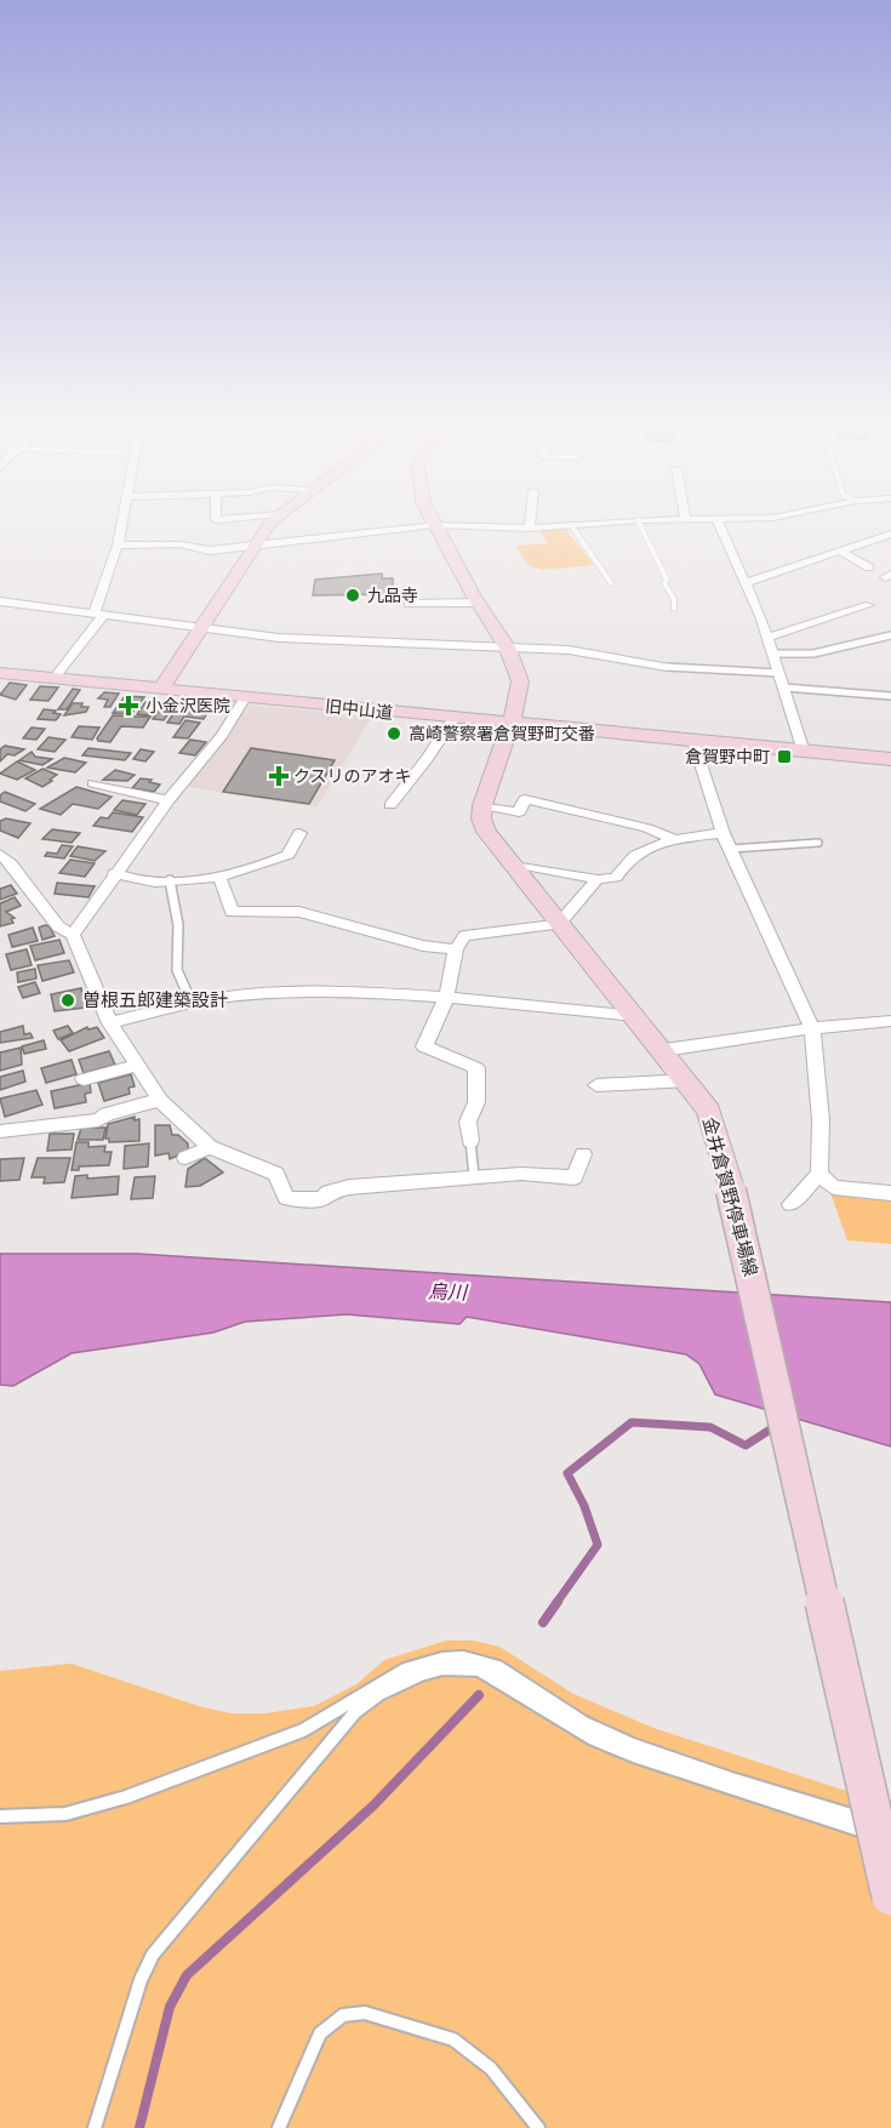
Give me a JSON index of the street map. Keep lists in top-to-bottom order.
{
  "streets": {
    "main road": ["旧中山道", "金井倉賀野停車場線"]
  },
  "water": ["烏川"],
  "places": {
    "other": ["九品寺", "高崎警察署倉賀野町交番", "曽根五郎建築設計"],
    "health": ["小金沢医院", "クスリのアオキ"],
    "transit": ["倉賀野中町"]
  }
}
